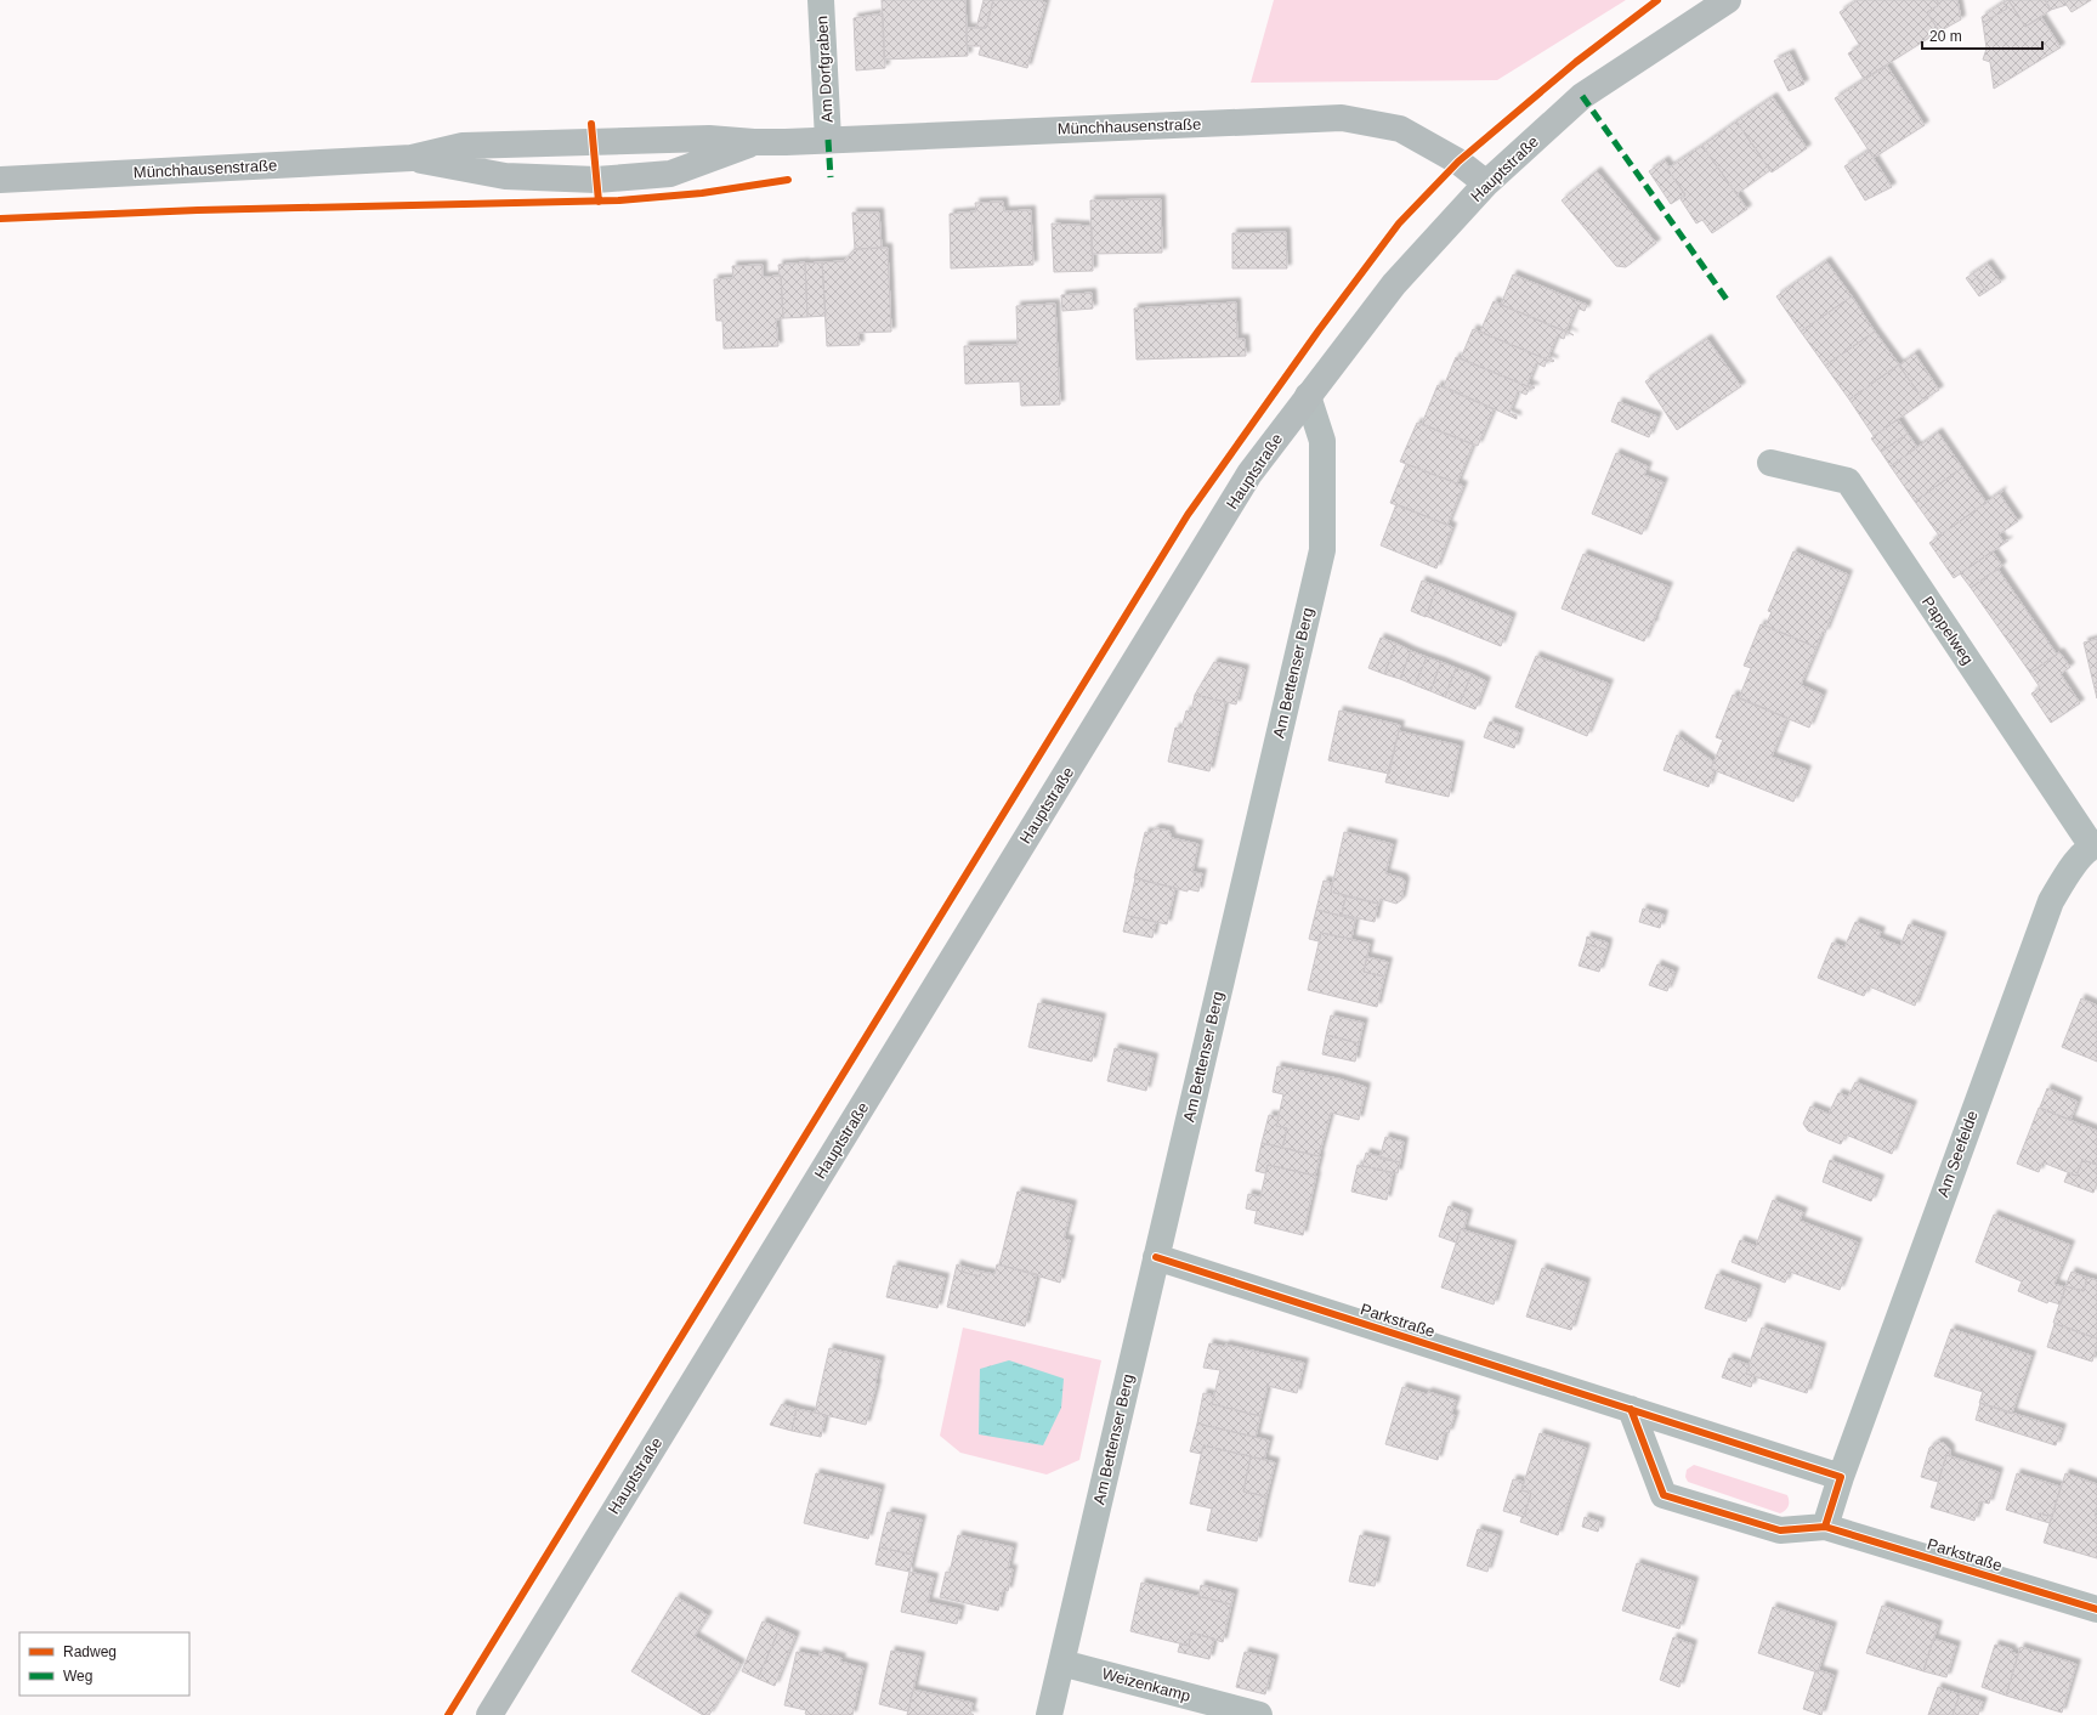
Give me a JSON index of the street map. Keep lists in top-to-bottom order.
{
  "streets": {
    "street": [
      "Am Dorfgraben",
      "Münchhausenstraße",
      "Hauptstraße",
      "Pappelweg",
      "Am Bettenser Berg",
      "Am Seefelde",
      "Parkstraße",
      "Weizenkamp"
    ]
  },
  "crossings": [
    ["Am Dorfgraben", "Münchhausenstraße"],
    ["Münchhausenstraße", "Hauptstraße"],
    ["Hauptstraße", "Am Bettenser Berg"],
    ["Pappelweg", "Am Seefelde"],
    ["Am Bettenser Berg", "Parkstraße"],
    ["Am Bettenser Berg", "Weizenkamp"],
    ["Am Seefelde", "Parkstraße"]
  ],
  "legend": ["Radweg", "Weg"],
  "scale_bar": "20 m"
}
